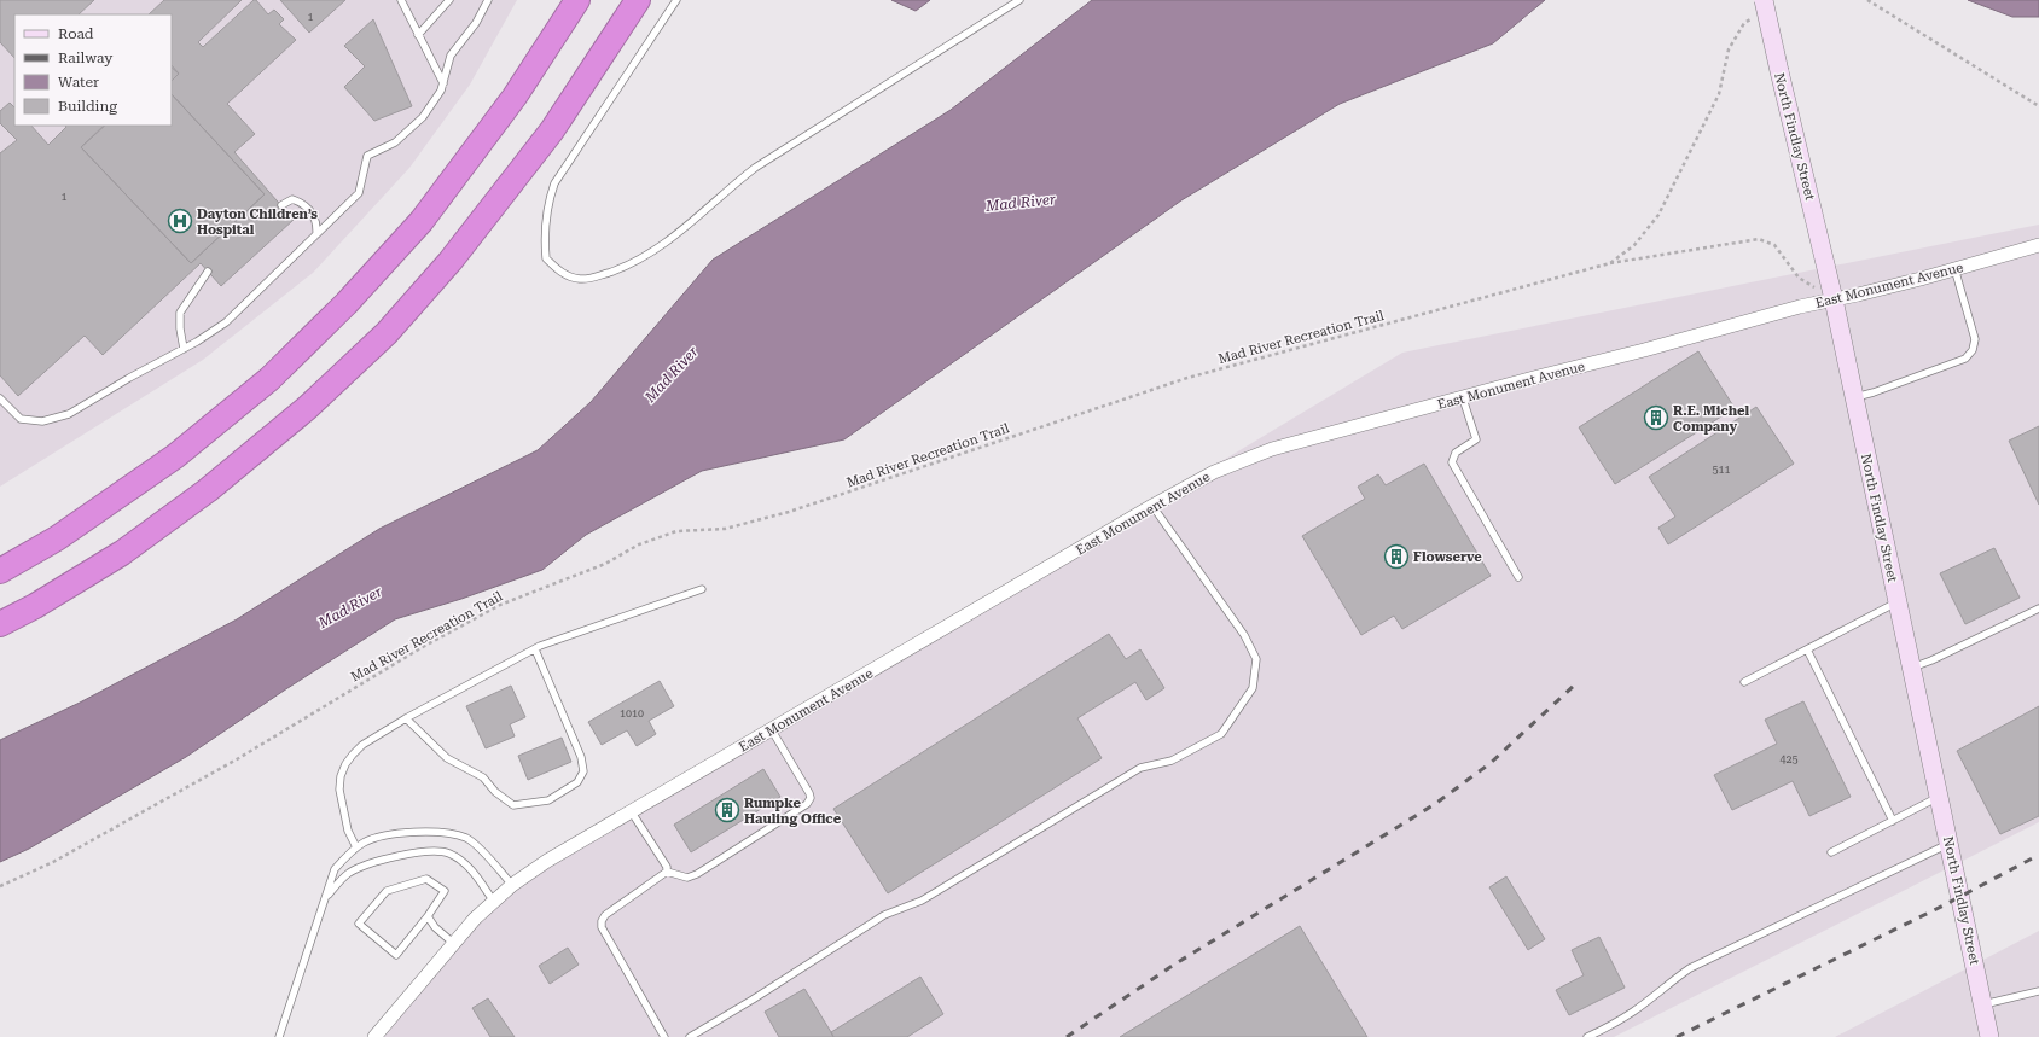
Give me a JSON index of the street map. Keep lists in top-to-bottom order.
{
  "streets": {
    "main road": ["North Findlay Street"],
    "street": ["East Monument Avenue"],
    "path": ["Mad River Recreation Trail"]
  },
  "crossings": [
    ["North Findlay Street", "East Monument Avenue"],
    ["North Findlay Street", "Mad River Recreation Trail"]
  ],
  "water": ["Mad River"],
  "places": {
    "hospital": ["Dayton Children’s Hospital"],
    "building": ["R.E. Michel Company", "Flowserve", "Rumpke Hauling Office"]
  },
  "house_numbers": [
    "1",
    "1",
    "511",
    "1010",
    "425"
  ],
  "legend": [
    "Road",
    "Railway",
    "Water",
    "Building"
  ]
}
